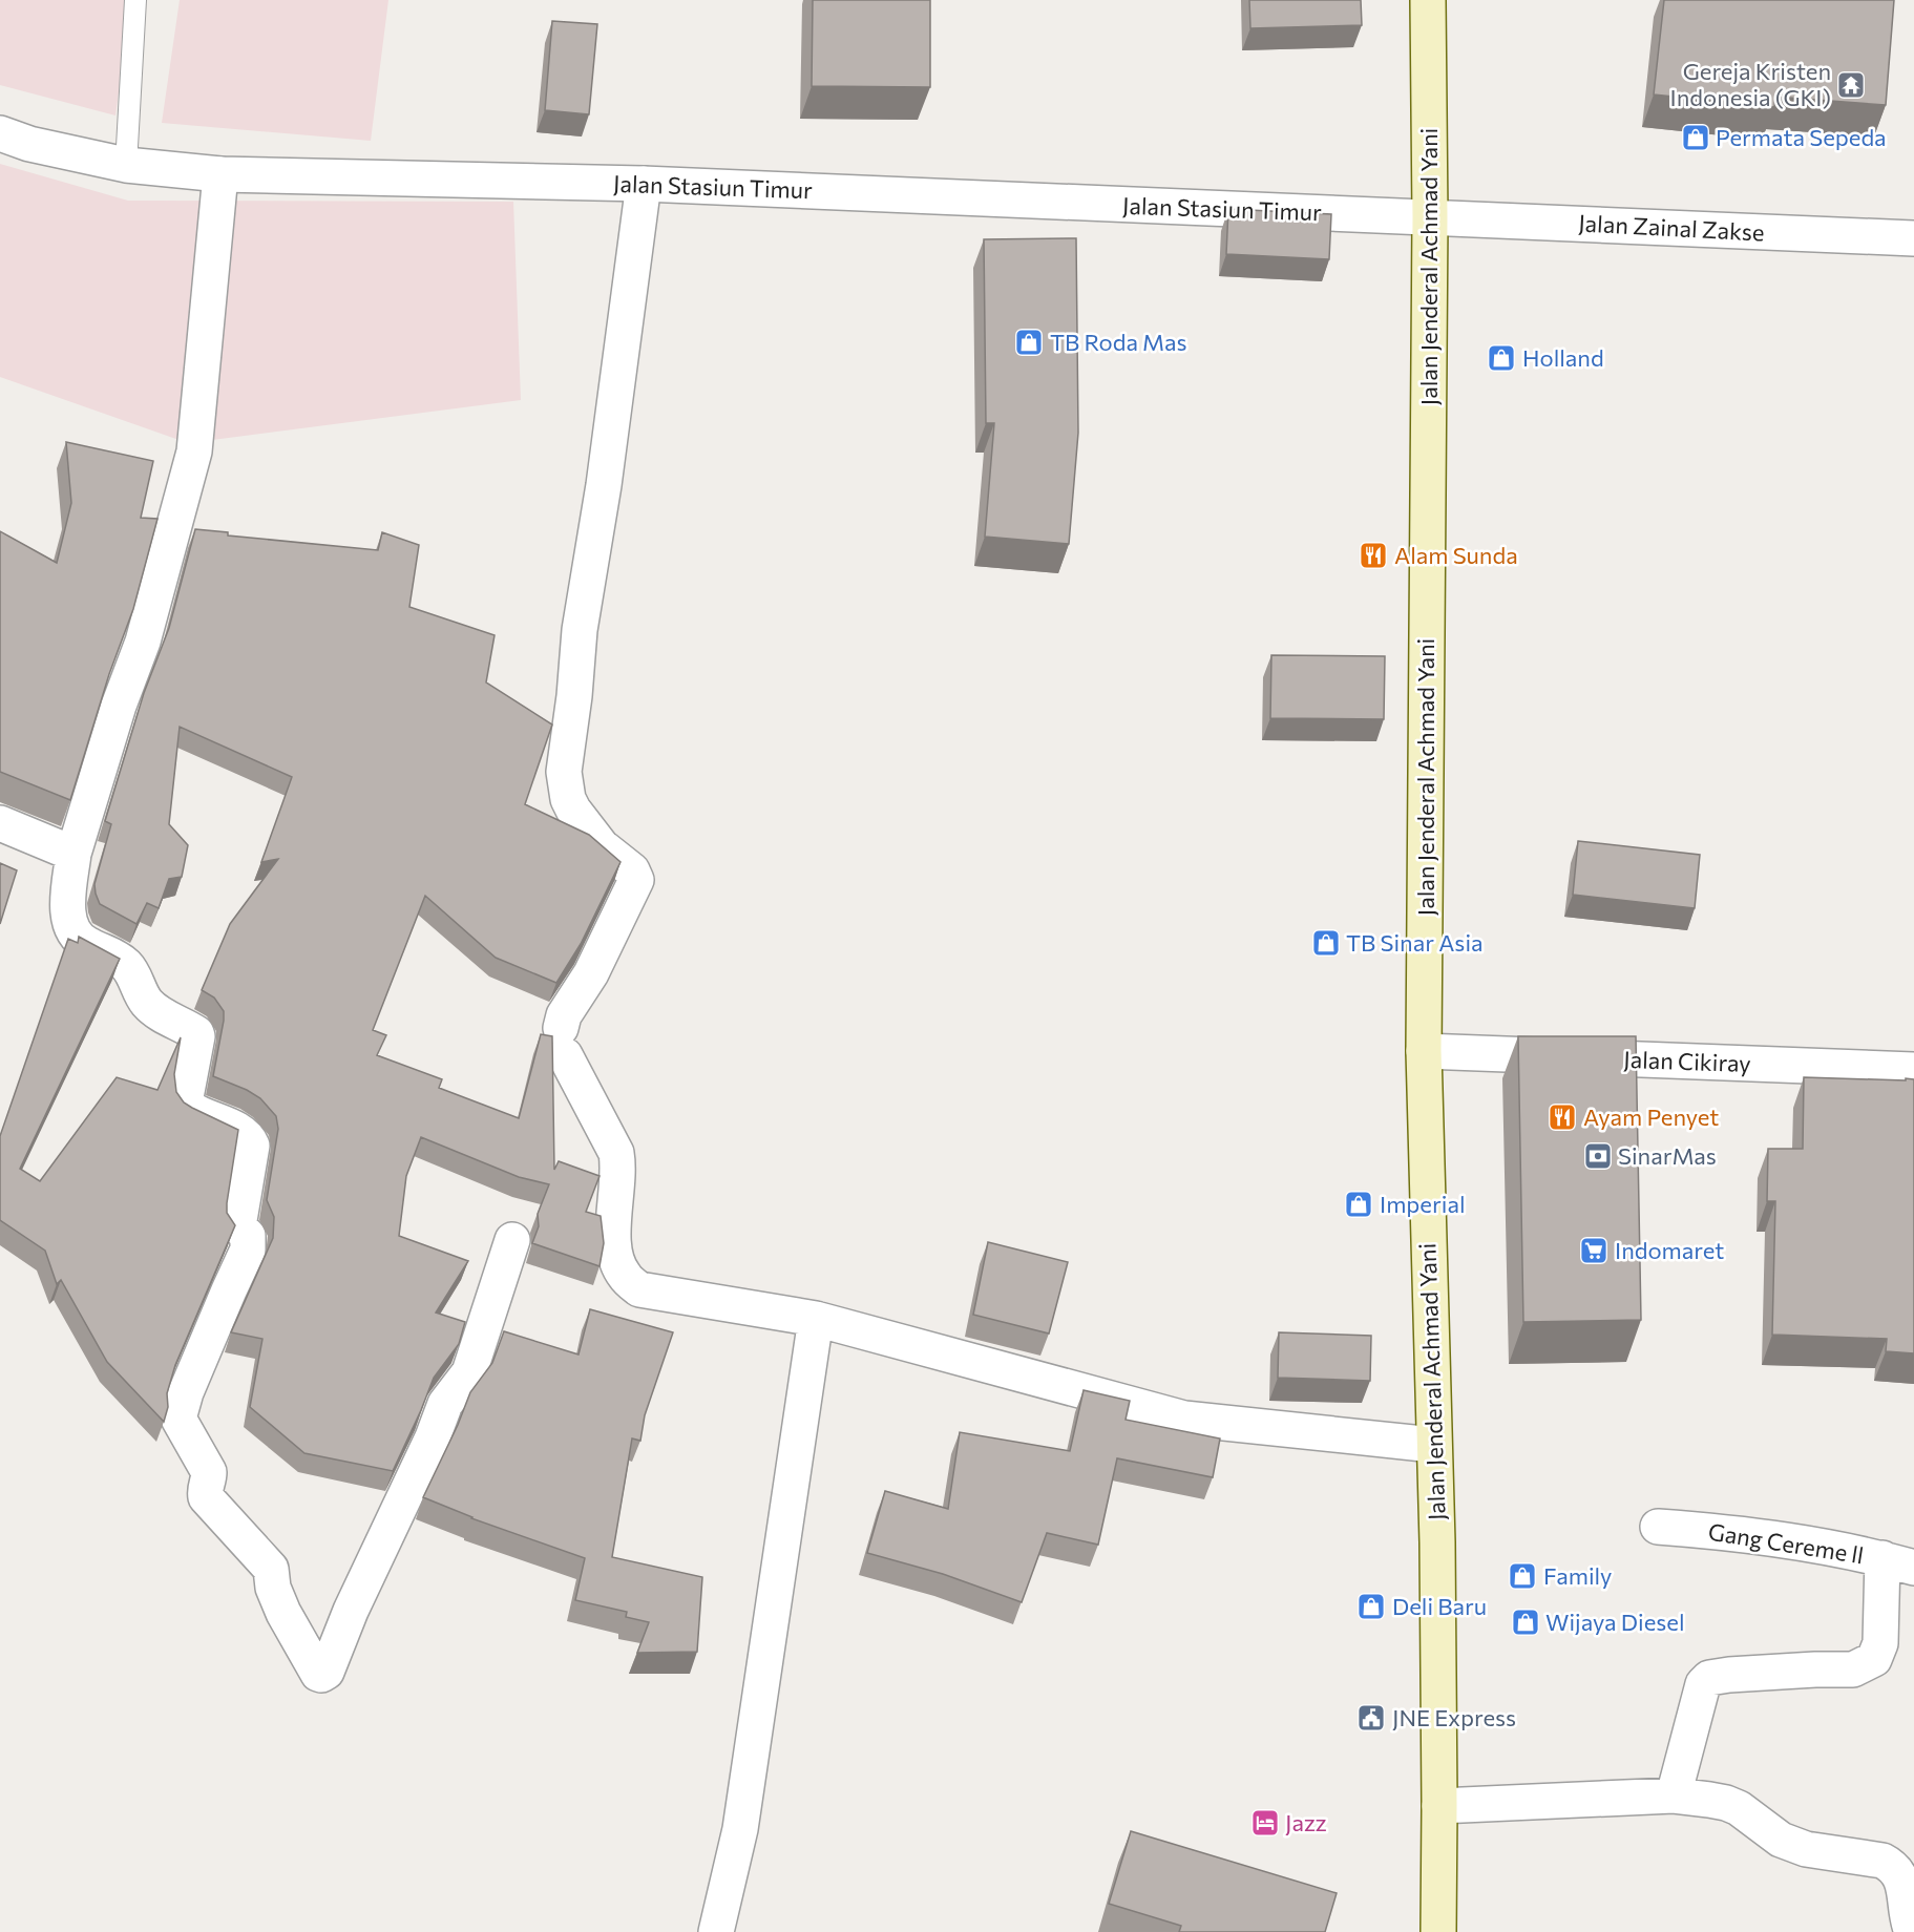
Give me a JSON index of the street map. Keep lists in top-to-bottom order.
{
  "streets": {
    "main road": ["Jalan Jenderal Achmad Yani"],
    "street": [
      "Jalan Stasiun Timur",
      "Jalan Zainal Zakse",
      "Jalan Cikiray",
      "Gang Cereme ll"
    ]
  },
  "crossings": [
    ["Jalan Stasiun Timur", "Jalan Zainal Zakse"],
    ["Jalan Stasiun Timur", "Jalan Jenderal Achmad Yani"],
    ["Jalan Zainal Zakse", "Jalan Jenderal Achmad Yani"],
    ["Jalan Jenderal Achmad Yani", "Jalan Cikiray"]
  ],
  "places": {
    "temple": ["Gereja Kristen Indonesia (GKI)"],
    "shop": [
      "Permata Sepeda",
      "TB Roda Mas",
      "Holland",
      "TB Sinar Asia",
      "Imperial",
      "Family",
      "Deli Baru",
      "Wijaya Diesel"
    ],
    "restaurant": ["Alam Sunda", "Ayam Penyet"],
    "bank": ["SinarMas"],
    "supermarket": ["Indomaret"],
    "public building": ["JNE Express"],
    "hotel": ["Jazz"]
  }
}
